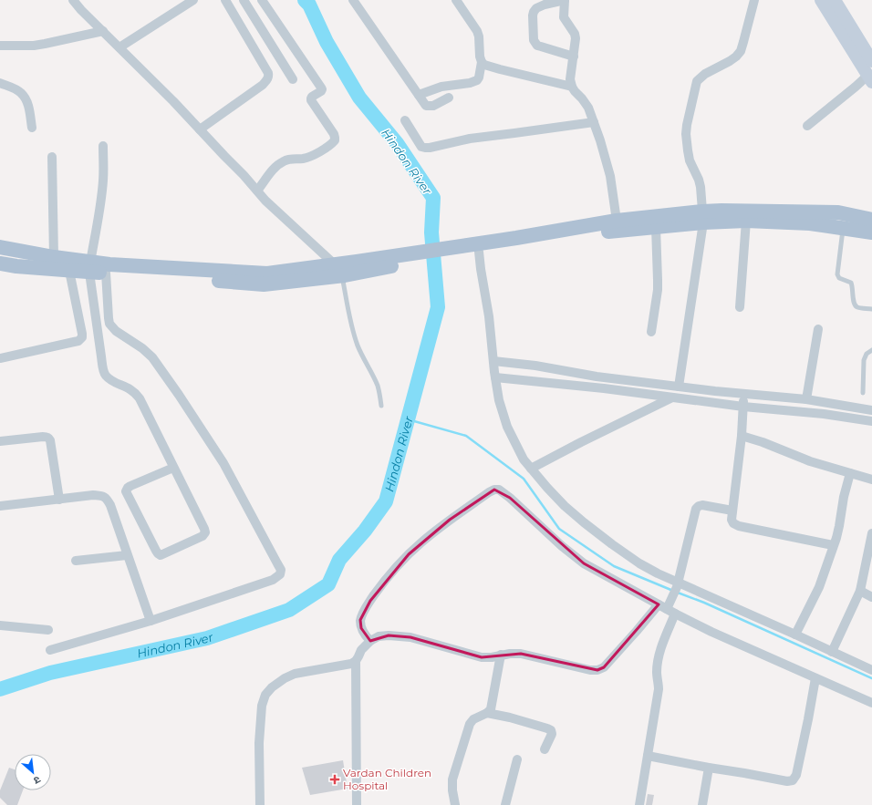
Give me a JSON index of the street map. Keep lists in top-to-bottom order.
{
  "water": ["Hindon River"],
  "places": {
    "health": ["Vardan Children Hospital"]
  },
  "north": "bottom right"
}
